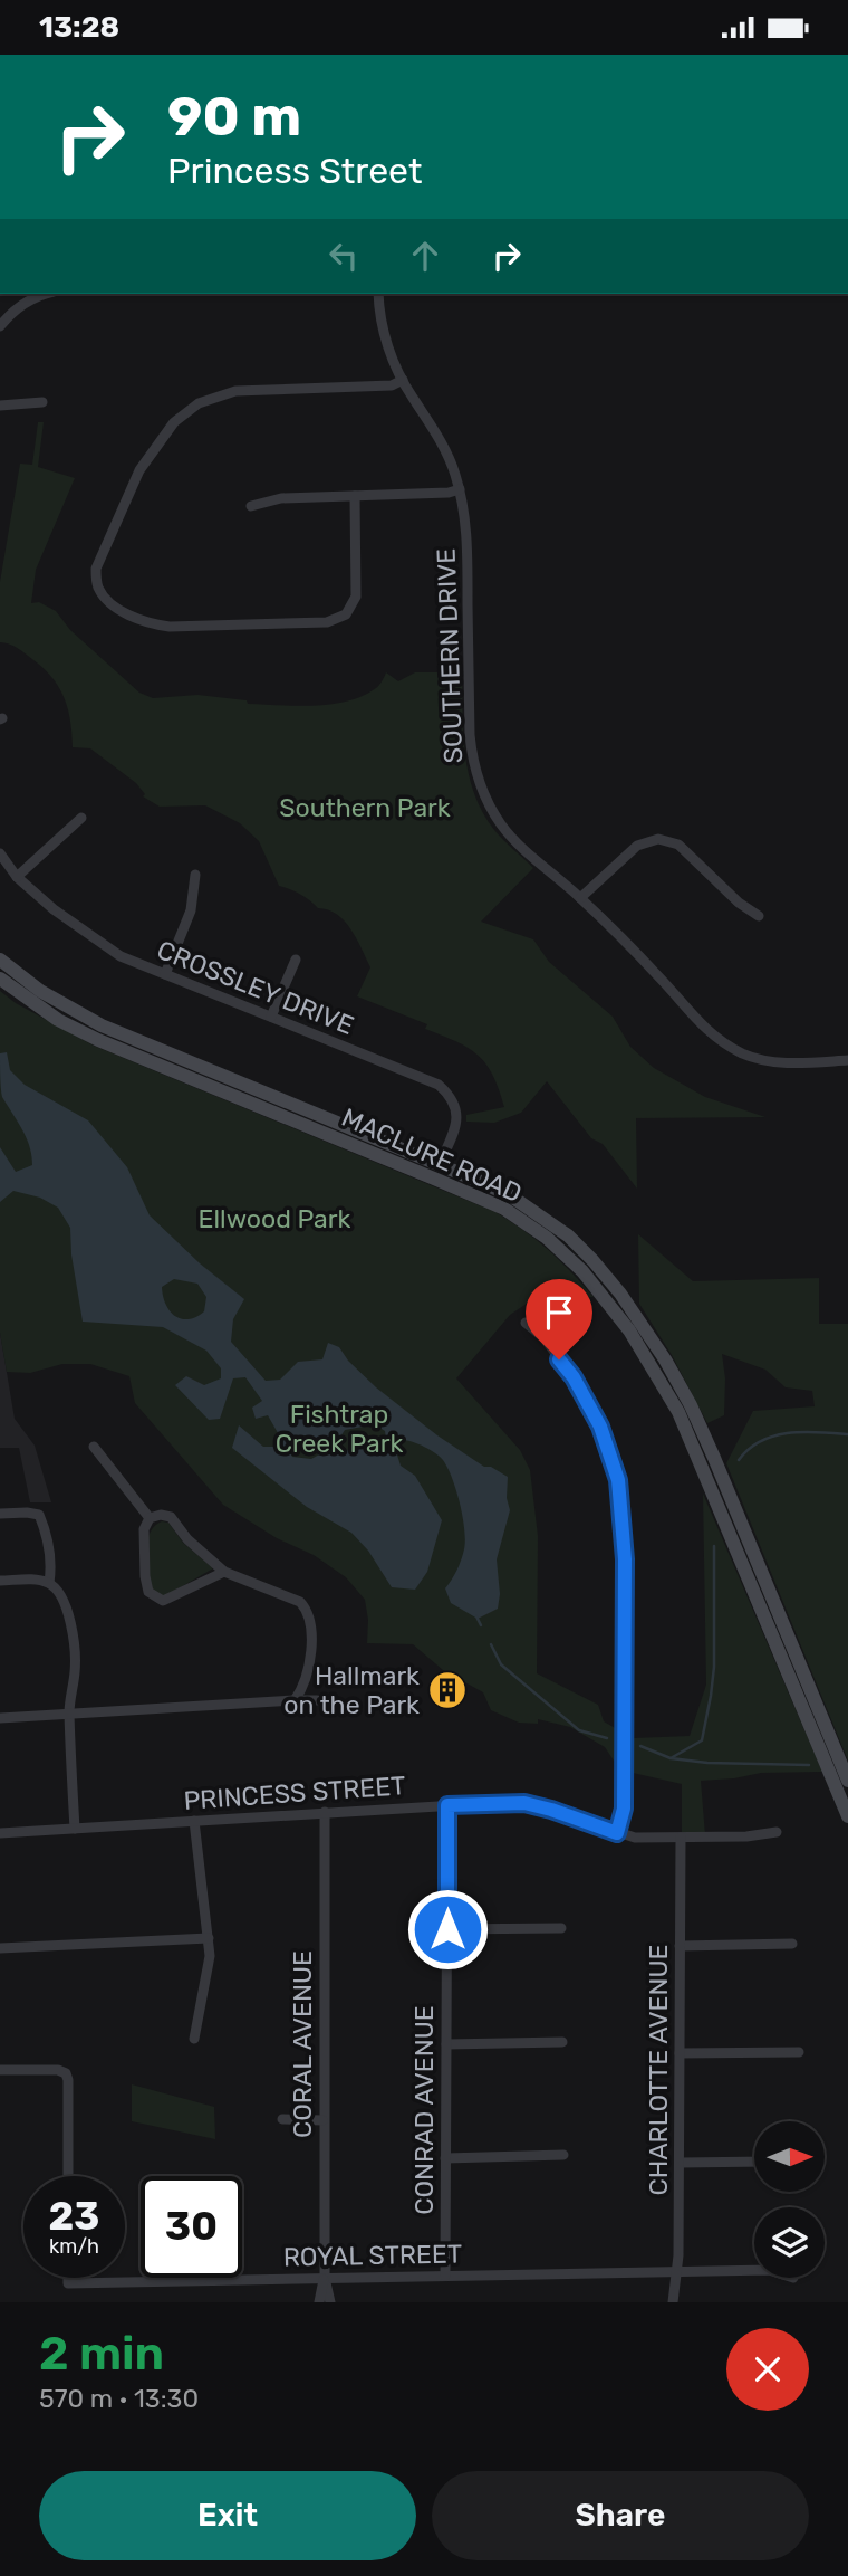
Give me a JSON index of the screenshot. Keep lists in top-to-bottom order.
{
  "streets": {
    "main road": ["MACLURE ROAD"],
    "street": [
      "SOUTHERN DRIVE",
      "CROSSLEY DRIVE",
      "PRINCESS STREET",
      "CORAL AVENUE",
      "CHARLOTTE AVENUE",
      "CONRAD AVENUE",
      "ROYAL STREET"
    ]
  },
  "crossings": [
    ["CROSSLEY DRIVE", "MACLURE ROAD"],
    ["PRINCESS STREET", "CORAL AVENUE"],
    ["PRINCESS STREET", "CHARLOTTE AVENUE"],
    ["PRINCESS STREET", "CONRAD AVENUE"],
    ["CORAL AVENUE", "ROYAL STREET"],
    ["CHARLOTTE AVENUE", "ROYAL STREET"],
    ["CONRAD AVENUE", "ROYAL STREET"]
  ],
  "parks": ["Southern Park", "Ellwood Park", "Fishtrap Creek Park"],
  "places": {
    "building": ["Hallmark on the Park"]
  },
  "north": "right",
  "page": {
    "status": "13:28",
    "turn": ["90 m", "Princess Street"],
    "speed": "23 km/h",
    "limit": "30",
    "heading": ["2 min", "570 m · 13:30"],
    "buttons": ["Exit", "Share"]
  }
}
